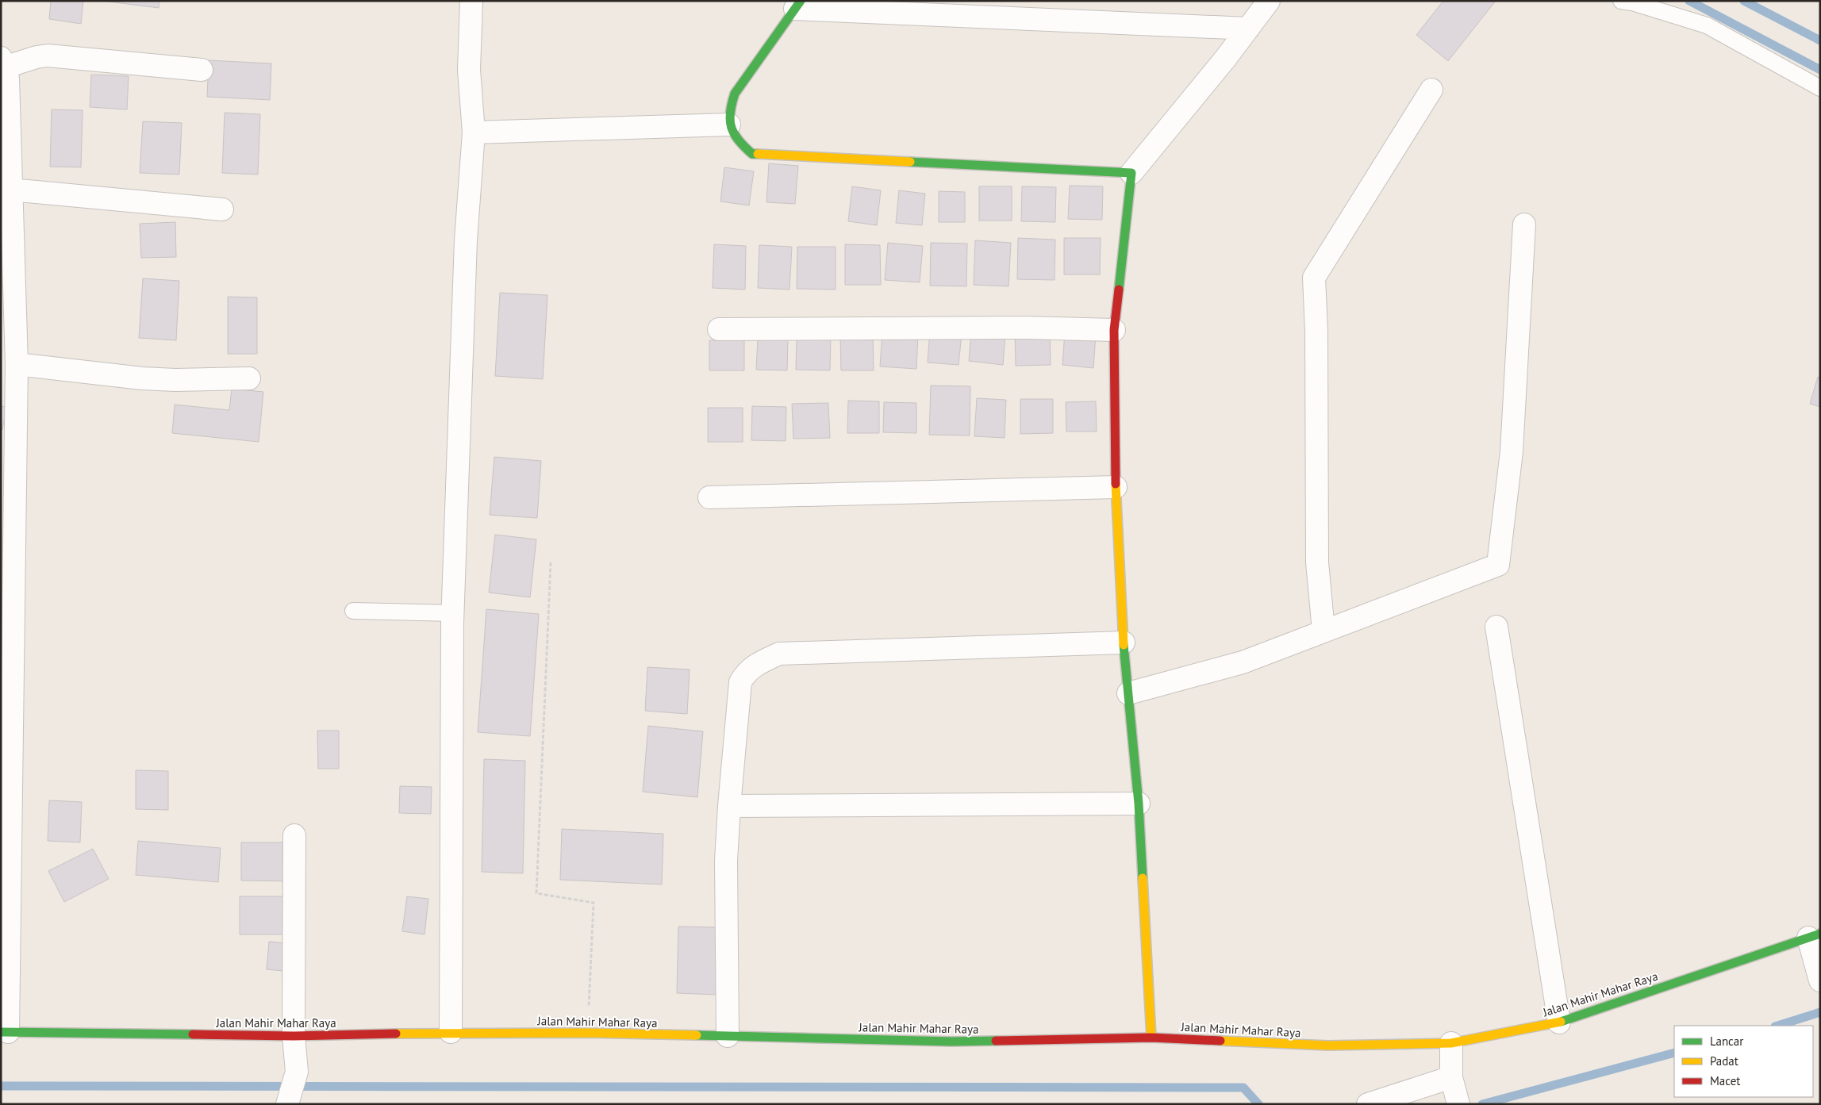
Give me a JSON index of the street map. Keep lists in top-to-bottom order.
{
  "streets": {
    "street": ["Jalan Mahir Mahar Raya"]
  },
  "legend": ["Lancar", "Padat", "Macet"]
}
